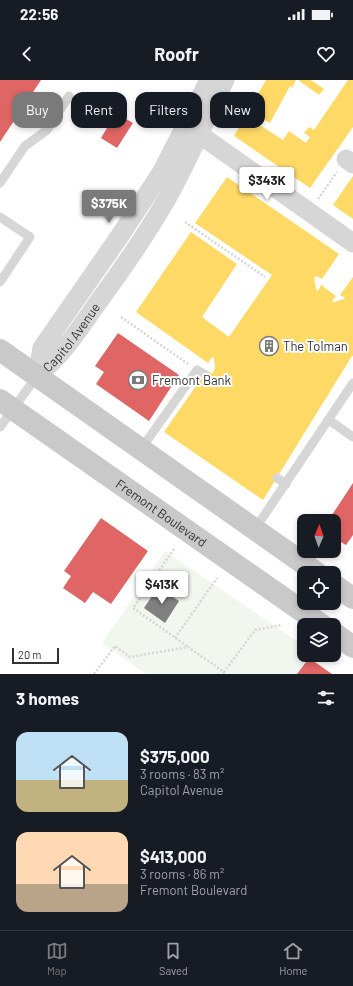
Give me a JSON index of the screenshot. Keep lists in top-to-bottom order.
{
  "streets": {
    "main road": ["Fremont Boulevard"],
    "street": ["Capitol Avenue"]
  },
  "places": {
    "building": ["The Tolman"],
    "bank": ["Fremont Bank"]
  },
  "scale_bar": "20 m",
  "north": "top",
  "page": {
    "status": "22:56",
    "header": "Roofr",
    "chip": [
      "Buy",
      "Rent",
      "Filters",
      "New"
    ],
    "price": ["$343K", "$375K", "$413K"],
    "scale": "20 m",
    "heading": "3 homes",
    "list": [
      {
        "name": "$375,000",
        "note": "3 rooms · 83 m² · Capitol Avenue"
      },
      {
        "name": "$413,000",
        "note": "3 rooms · 86 m² · Fremont Boulevard"
      }
    ],
    "tabs": ["Map", "Saved", "Home"]
  }
}
